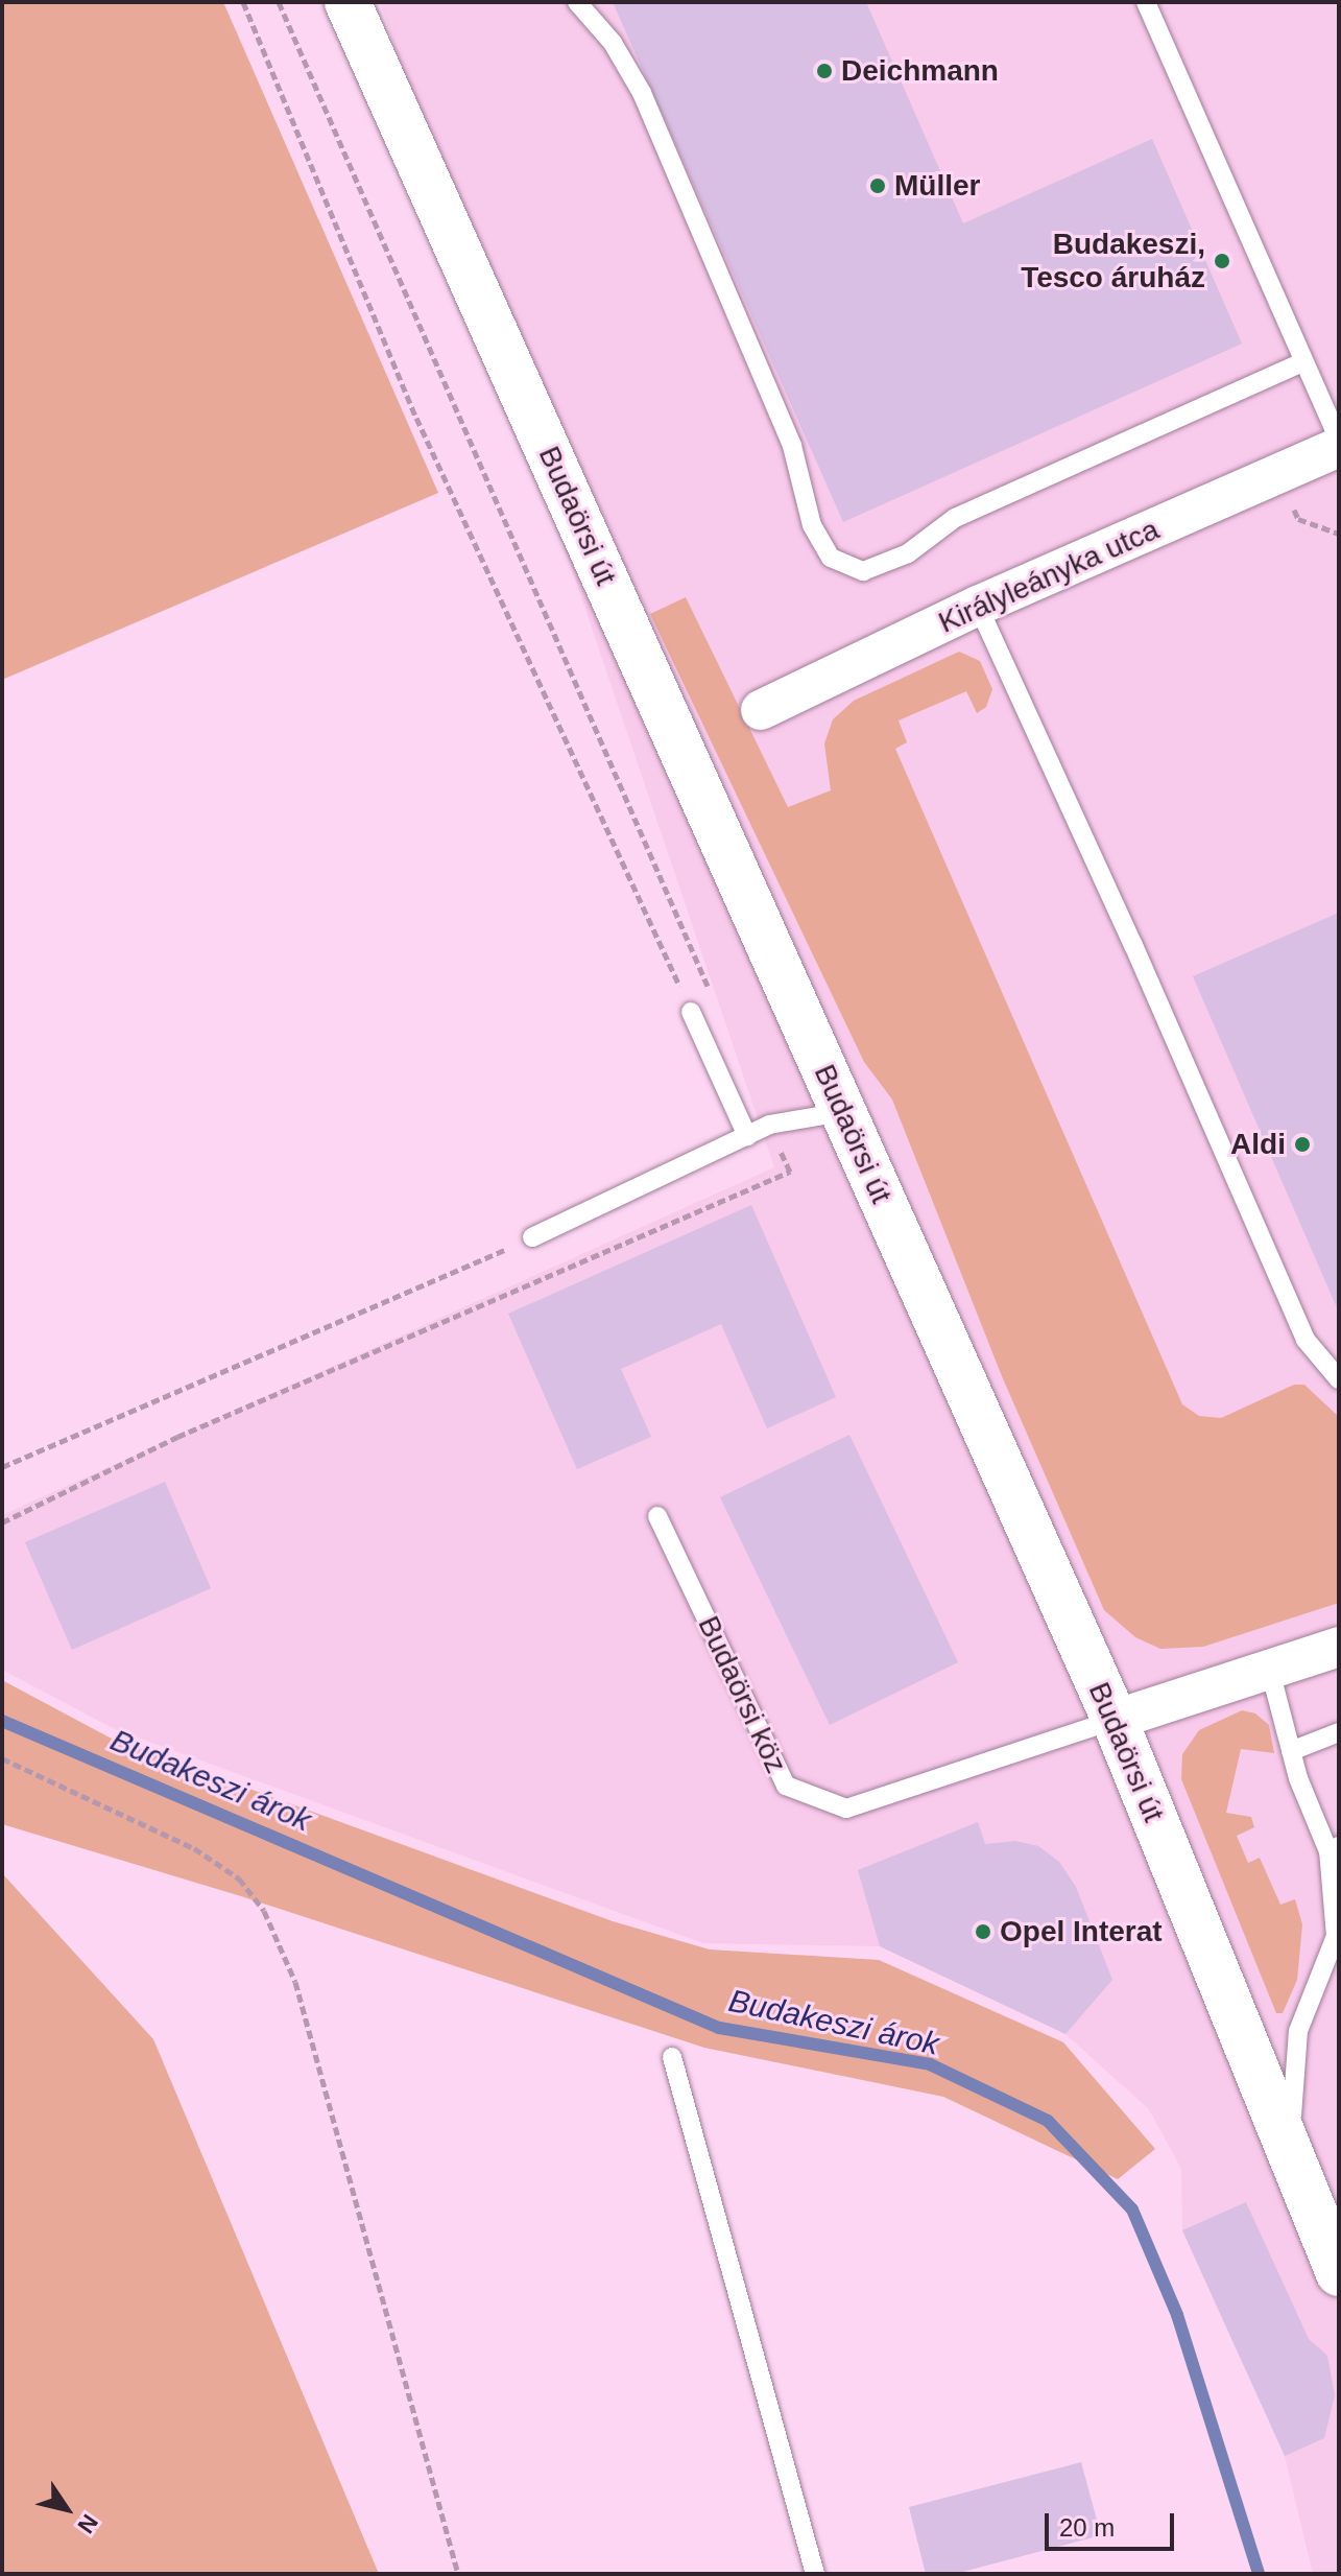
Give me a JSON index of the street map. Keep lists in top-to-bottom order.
{
  "streets": {
    "main road": ["Budaörsi út"],
    "street": ["Királyleányka utca"],
    "lane": ["Budaörsi köz"]
  },
  "crossings": [
    ["Budaörsi út", "Budaörsi köz"]
  ],
  "water": ["Budakeszi árok"],
  "places": [
    "Deichmann",
    "Müller",
    "Budakeszi, Tesco áruház",
    "Aldi",
    "Opel Interat"
  ],
  "scale_bar": "20 m",
  "north": "bottom right"
}
